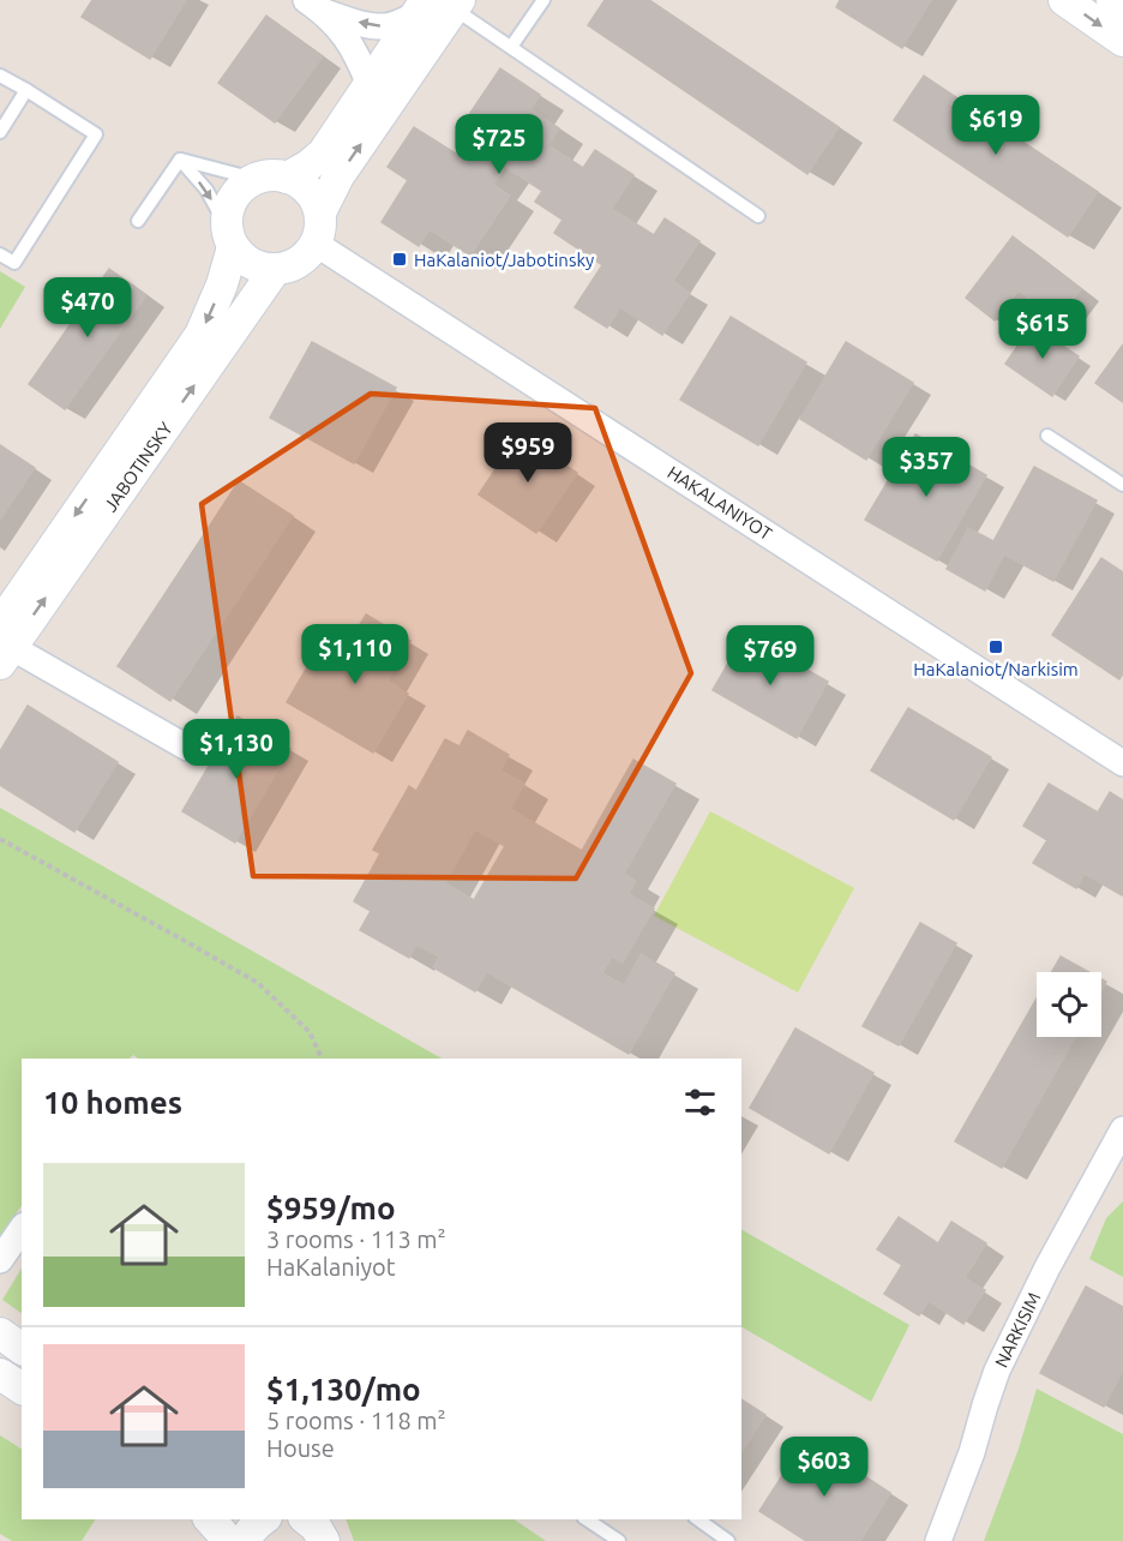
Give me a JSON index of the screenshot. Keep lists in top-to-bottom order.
{
  "streets": {
    "street": ["JABOTINSKY", "HAKALANIYOT", "NARKISIM"]
  },
  "crossings": [
    ["JABOTINSKY", "HAKALANIYOT"]
  ],
  "places": {
    "transit": ["HaKalaniot/Jabotinsky", "HaKalaniot/Narkisim"]
  },
  "page": {
    "price": [
      "$619",
      "$725",
      "$470",
      "$615",
      "$959",
      "$357",
      "$1,110",
      "$769",
      "$1,130",
      "$603"
    ],
    "heading": "10 homes",
    "list": [
      {
        "name": "$959/mo",
        "note": "3 rooms · 113 m² · HaKalaniyot"
      },
      {
        "name": "$1,130/mo",
        "note": "5 rooms · 118 m² · House"
      }
    ]
  }
}
